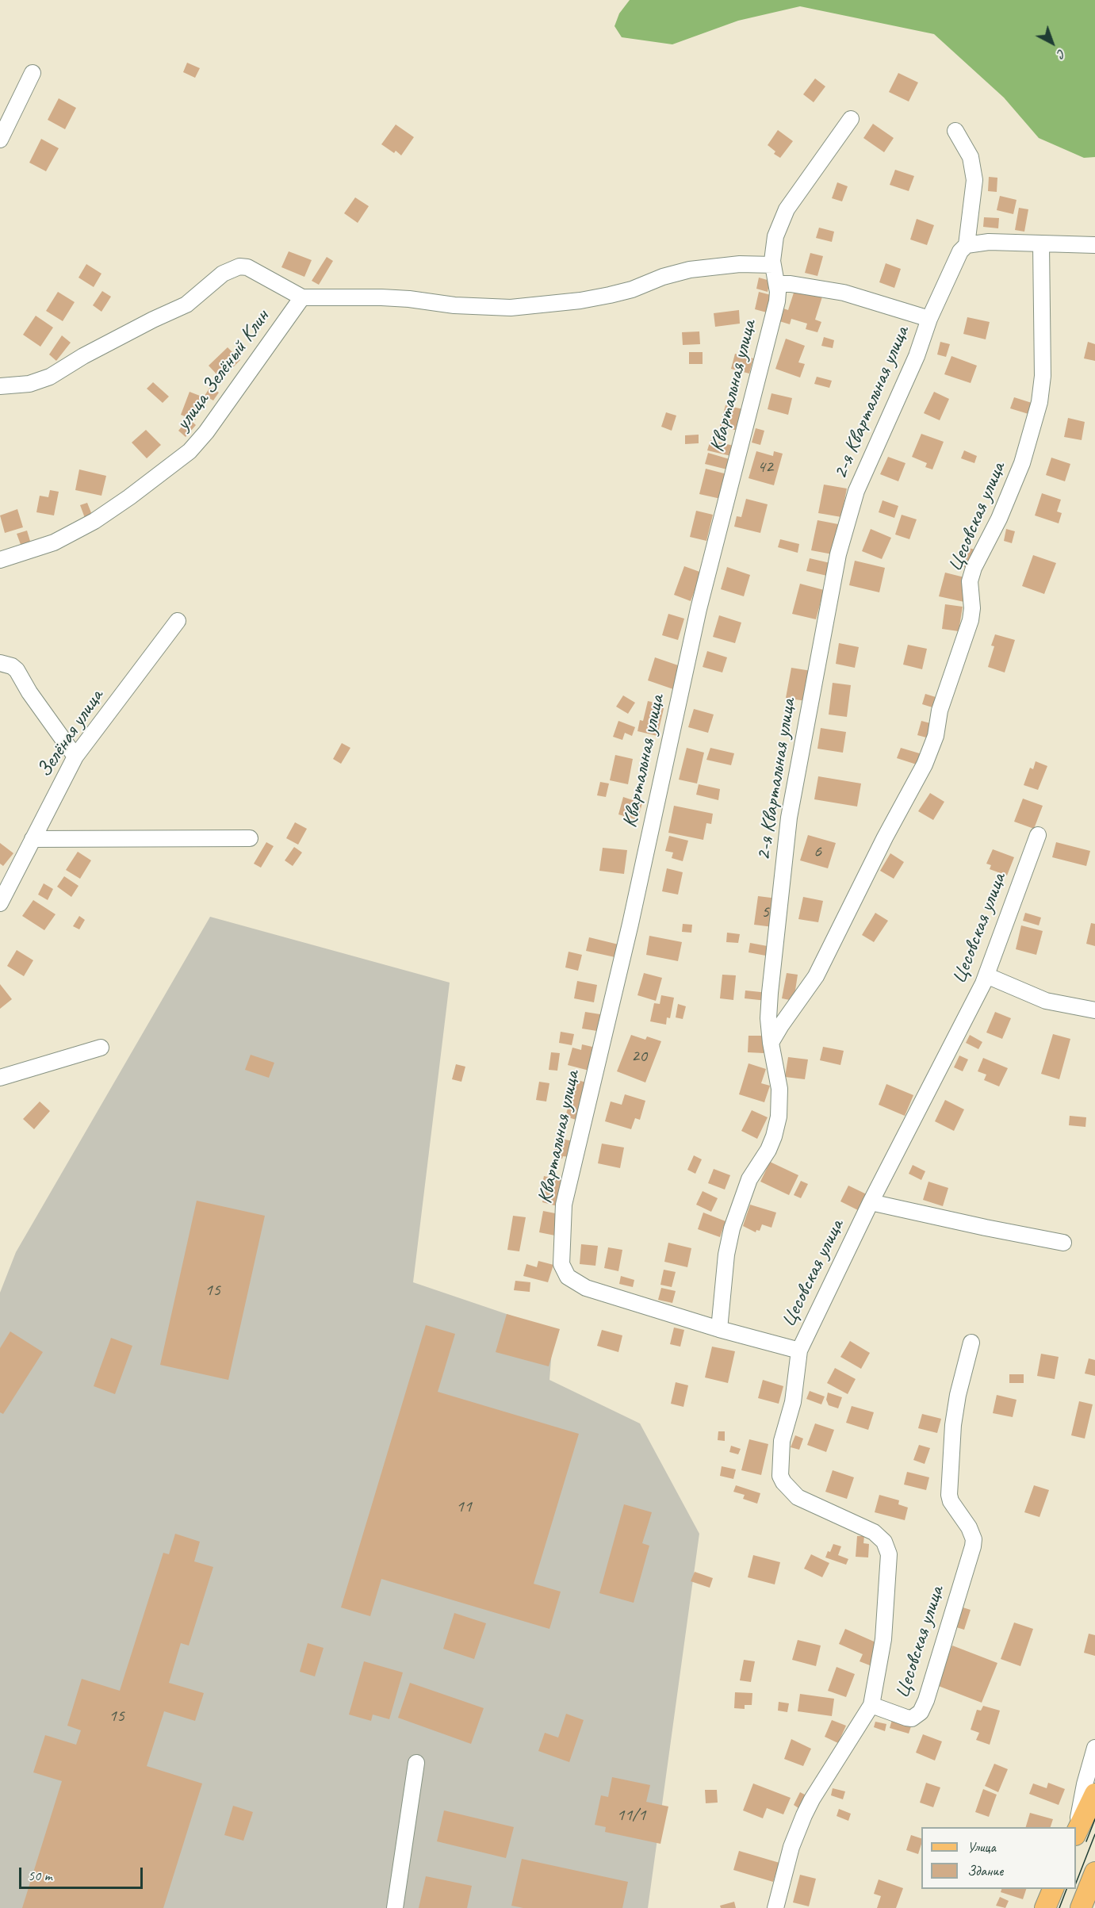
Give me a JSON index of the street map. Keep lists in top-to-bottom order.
{
  "streets": {
    "street": [
      "улица Зелёный Клин",
      "Квартальная улица",
      "2-я Квартальная улица",
      "Цесовская улица",
      "Зелёная улица"
    ]
  },
  "crossings": [
    ["Квартальная улица", "2-я Квартальная улица"],
    ["2-я Квартальная улица", "Цесовская улица"]
  ],
  "house_numbers": [
    "42",
    "6",
    "5",
    "20",
    "15",
    "11",
    "15",
    "11/1"
  ],
  "legend": ["Улица", "Здание"],
  "scale_bar": "50 m",
  "north": "bottom right"
}
